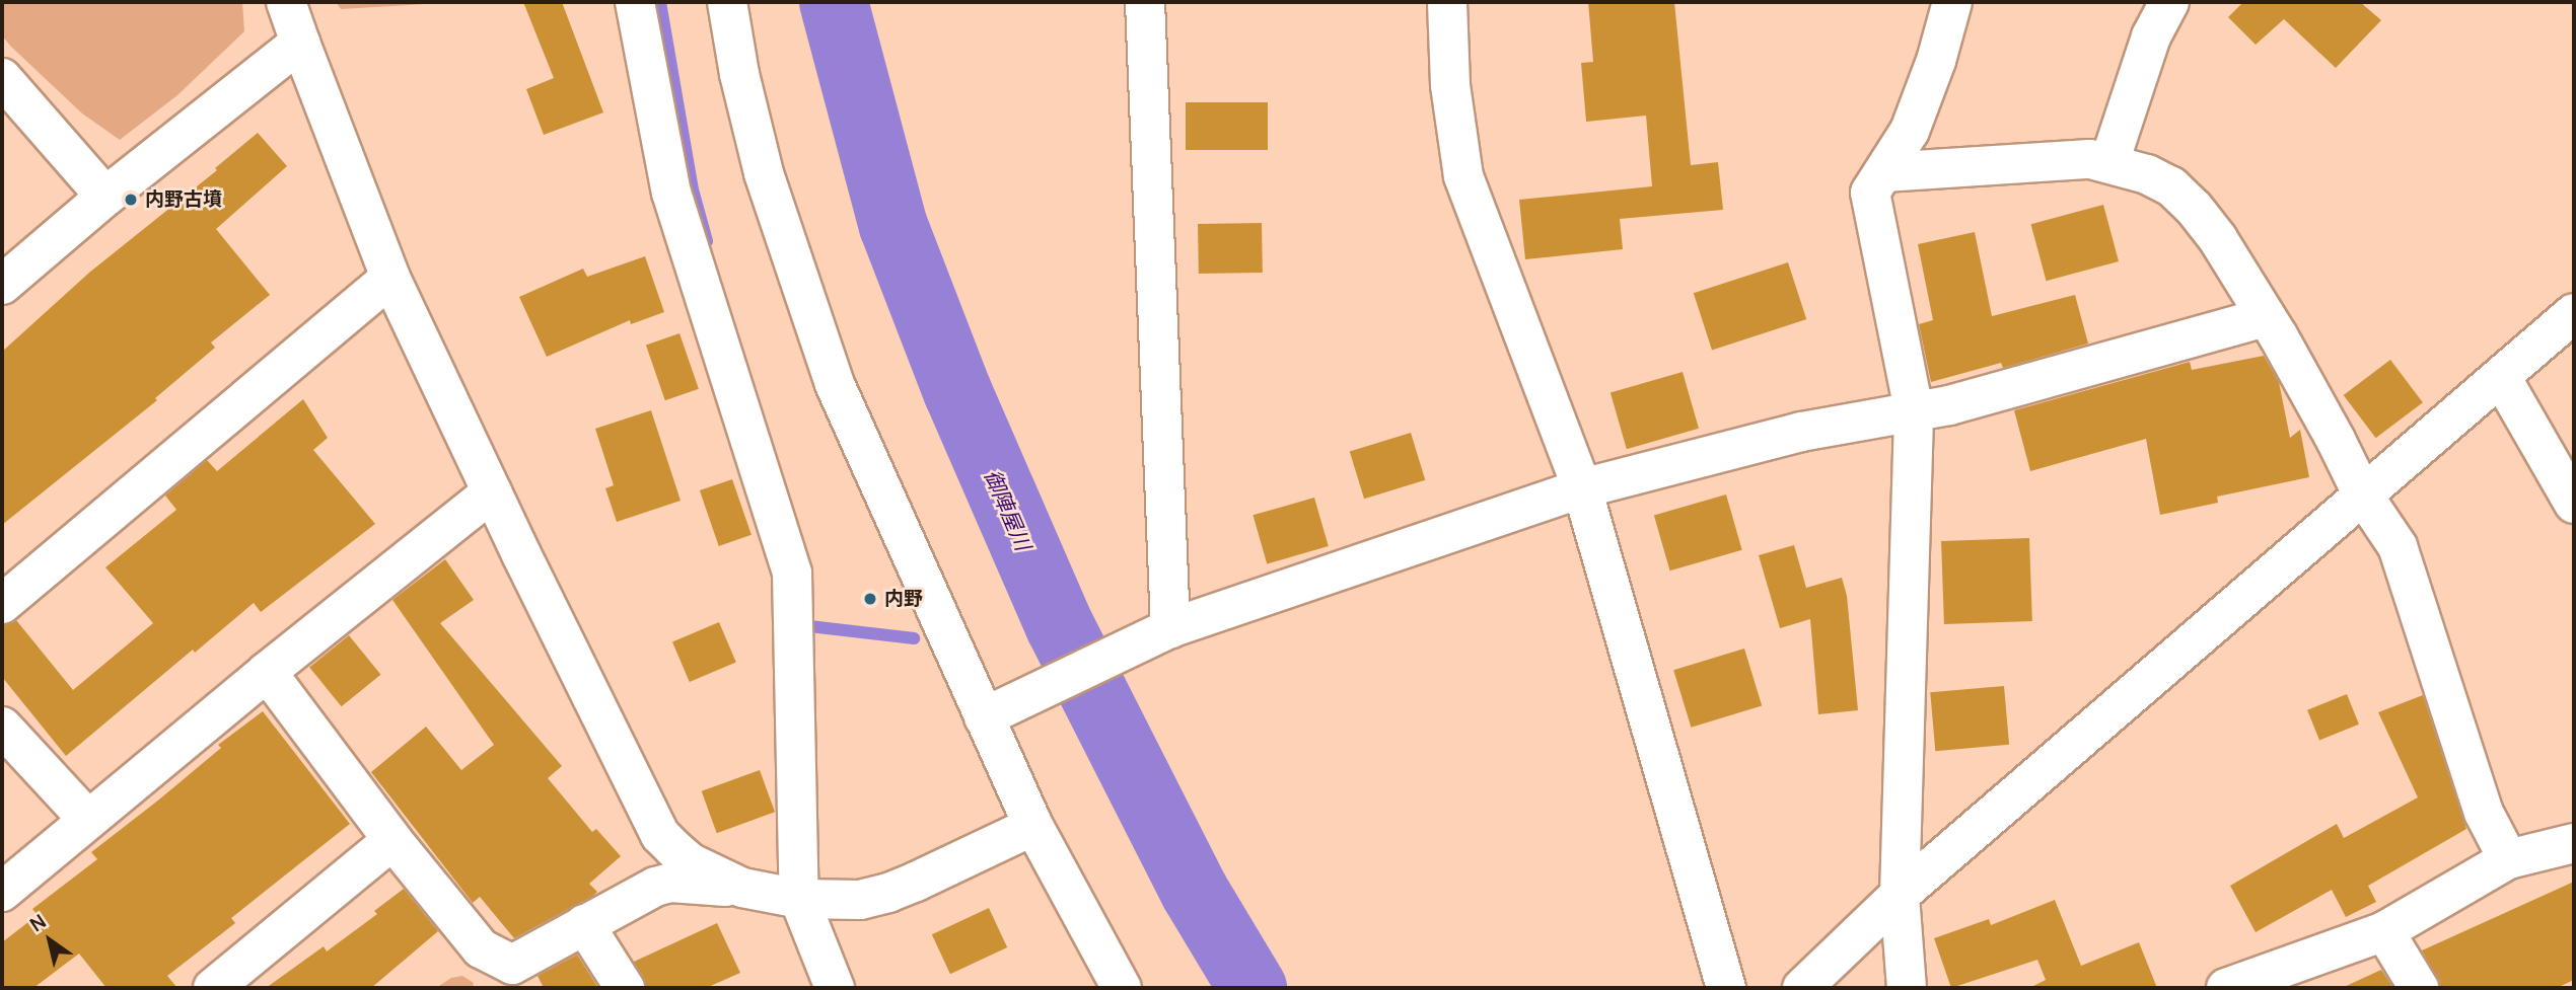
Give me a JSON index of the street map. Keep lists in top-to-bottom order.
{
  "water": ["御陣屋川"],
  "places": ["内野古墳", "内野"],
  "north": "top left"
}
